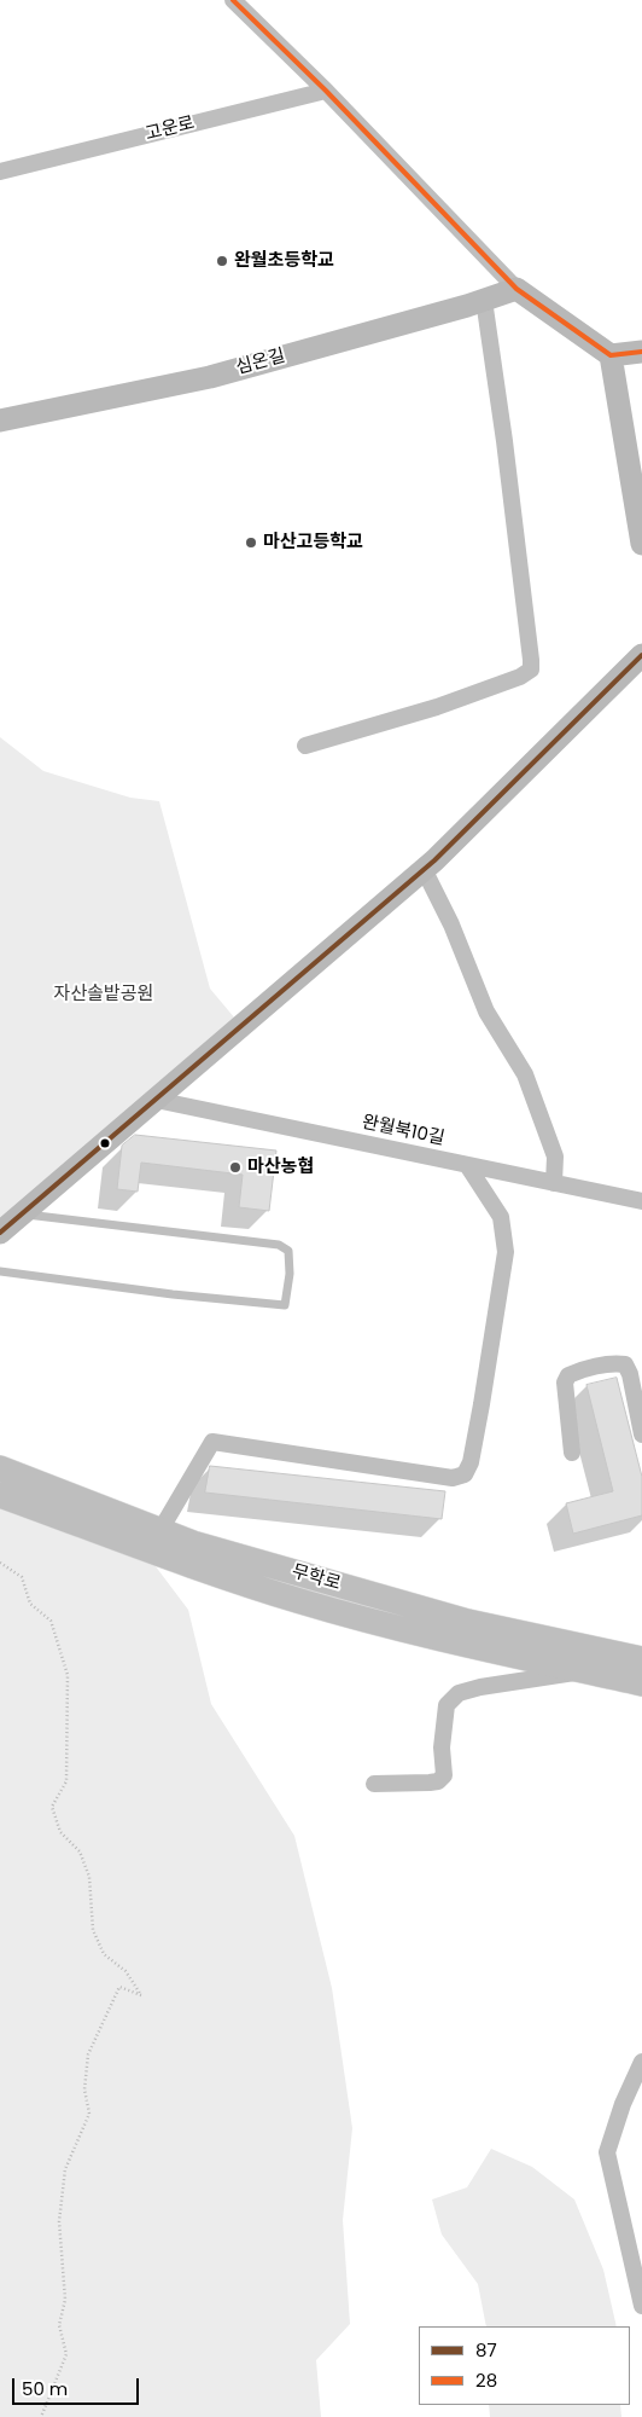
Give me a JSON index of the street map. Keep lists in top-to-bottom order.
{
  "streets": {
    "main road": ["심온길", "무학로"],
    "street": ["고운로", "완월북10길"]
  },
  "parks": ["자산솔밭공원"],
  "places": ["완월초등학교", "마산고등학교", "마산농협"],
  "lines": ["transit line 28", "transit line 87"],
  "legend": ["87", "28"],
  "scale_bar": "50 m"
}
